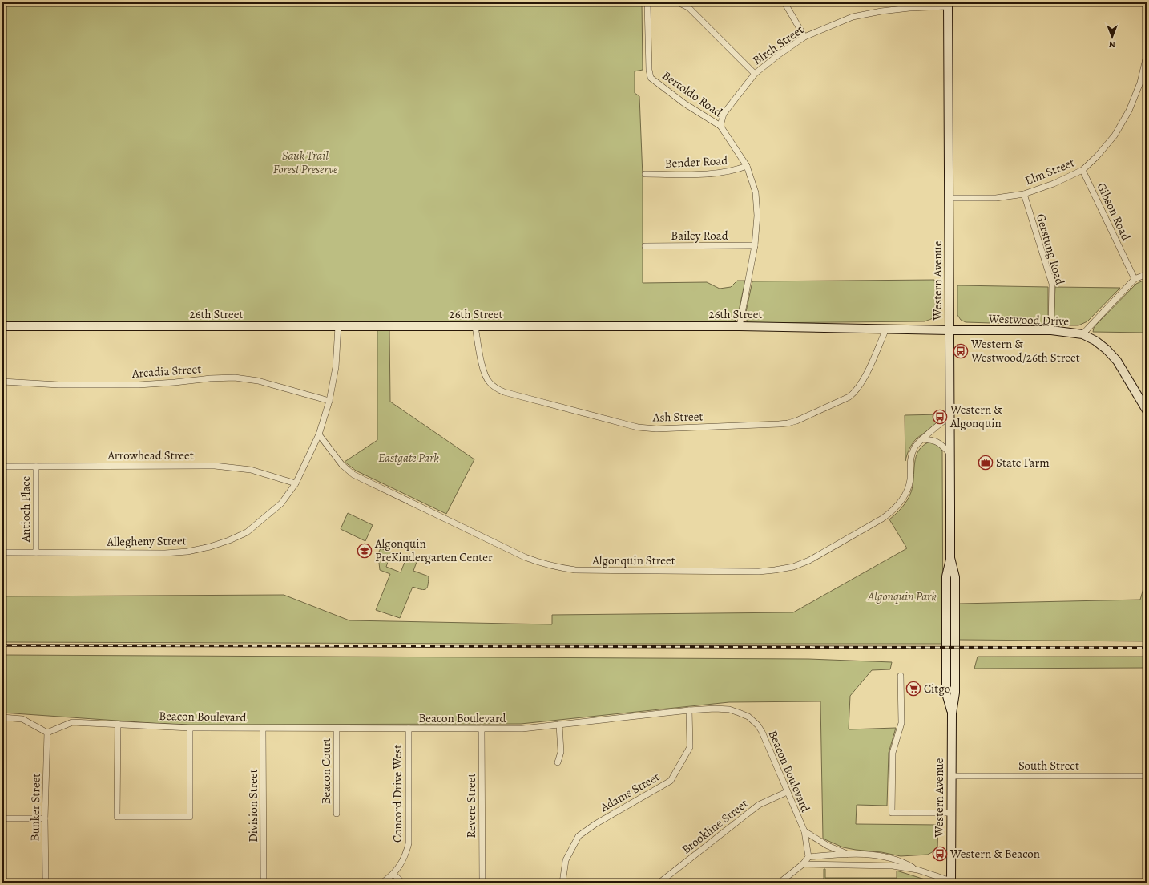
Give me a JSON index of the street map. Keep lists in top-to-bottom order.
{
  "streets": {
    "street": [
      "Birch Street",
      "Bertoldo Road",
      "Bender Road",
      "Elm Street",
      "Gibson Road",
      "Bailey Road",
      "Gerstung Road",
      "Western Avenue",
      "26th Street",
      "Westwood Drive",
      "Arcadia Street",
      "Ash Street",
      "Arrowhead Street",
      "Antioch Place",
      "Allegheny Street",
      "Algonquin Street",
      "Beacon Boulevard",
      "South Street",
      "Beacon Court",
      "Adams Street",
      "Concord Drive West",
      "Division Street",
      "Revere Street",
      "Bunker Street",
      "Brookline Street"
    ]
  },
  "crossings": [
    ["Birch Street", "Bertoldo Road"],
    ["Birch Street", "Western Avenue"],
    ["Elm Street", "Gibson Road"],
    ["Elm Street", "Gerstung Road"],
    ["Elm Street", "Western Avenue"],
    ["Gerstung Road", "Westwood Drive"],
    ["Western Avenue", "26th Street"],
    ["Western Avenue", "Westwood Drive"],
    ["Western Avenue", "Algonquin Street"],
    ["Western Avenue", "Beacon Boulevard"],
    ["Western Avenue", "South Street"],
    ["26th Street", "Westwood Drive"],
    ["26th Street", "Ash Street"],
    ["26th Street", "Allegheny Street"],
    ["Arcadia Street", "Allegheny Street"],
    ["Arrowhead Street", "Antioch Place"],
    ["Arrowhead Street", "Allegheny Street"],
    ["Antioch Place", "Allegheny Street"],
    ["Allegheny Street", "Algonquin Street"],
    ["Beacon Boulevard", "Beacon Court"],
    ["Beacon Boulevard", "Adams Street"],
    ["Beacon Boulevard", "Concord Drive West"],
    ["Beacon Boulevard", "Division Street"],
    ["Beacon Boulevard", "Revere Street"],
    ["Beacon Boulevard", "Bunker Street"],
    ["Beacon Boulevard", "Brookline Street"]
  ],
  "parks": ["Sauk Trail Forest Preserve", "Eastgate Park", "Algonquin Park"],
  "places": {
    "bus stop": ["Western & Westwood/26th Street", "Western & Algonquin", "Western & Beacon"],
    "office": ["State Farm"],
    "school or university": ["Algonquin PreKindergarten Center"],
    "supermarket": ["Citgo"]
  },
  "north": "bottom"
}
